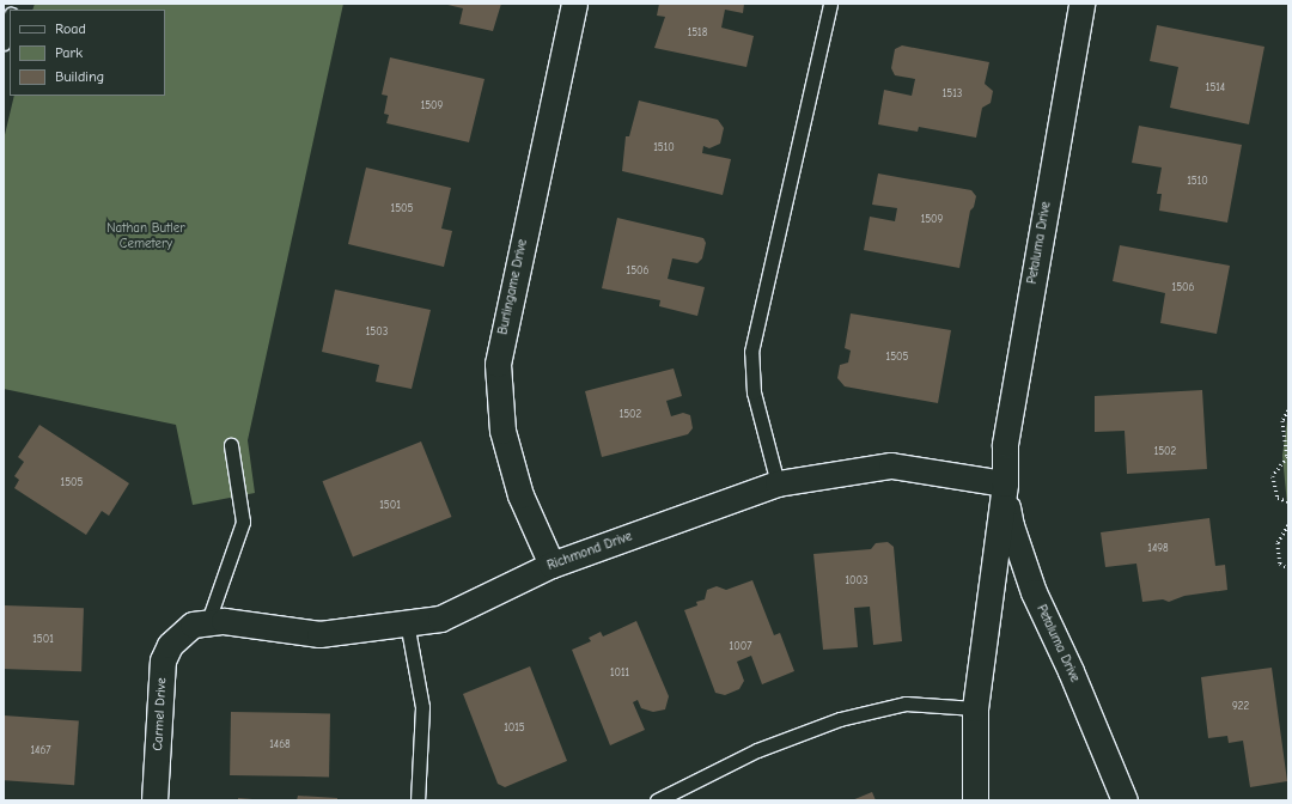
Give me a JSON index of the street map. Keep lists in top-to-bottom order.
{
  "streets": {
    "street": [
      "Petaluma Drive",
      "Burlingame Drive",
      "Richmond Drive",
      "Carmel Drive"
    ]
  },
  "crossings": [
    ["Petaluma Drive", "Richmond Drive"],
    ["Burlingame Drive", "Richmond Drive"],
    ["Richmond Drive", "Carmel Drive"]
  ],
  "parks": ["Nathan Butler Cemetery"],
  "house_numbers": [
    "1518",
    "1514",
    "1513",
    "1509",
    "1510",
    "1510",
    "1505",
    "1509",
    "1506",
    "1506",
    "1503",
    "1505",
    "1502",
    "1502",
    "1505",
    "1501",
    "1498",
    "1003",
    "1501",
    "1007",
    "1011",
    "922",
    "1015",
    "1468",
    "1467"
  ],
  "legend": ["Road", "Park", "Building"]
}
